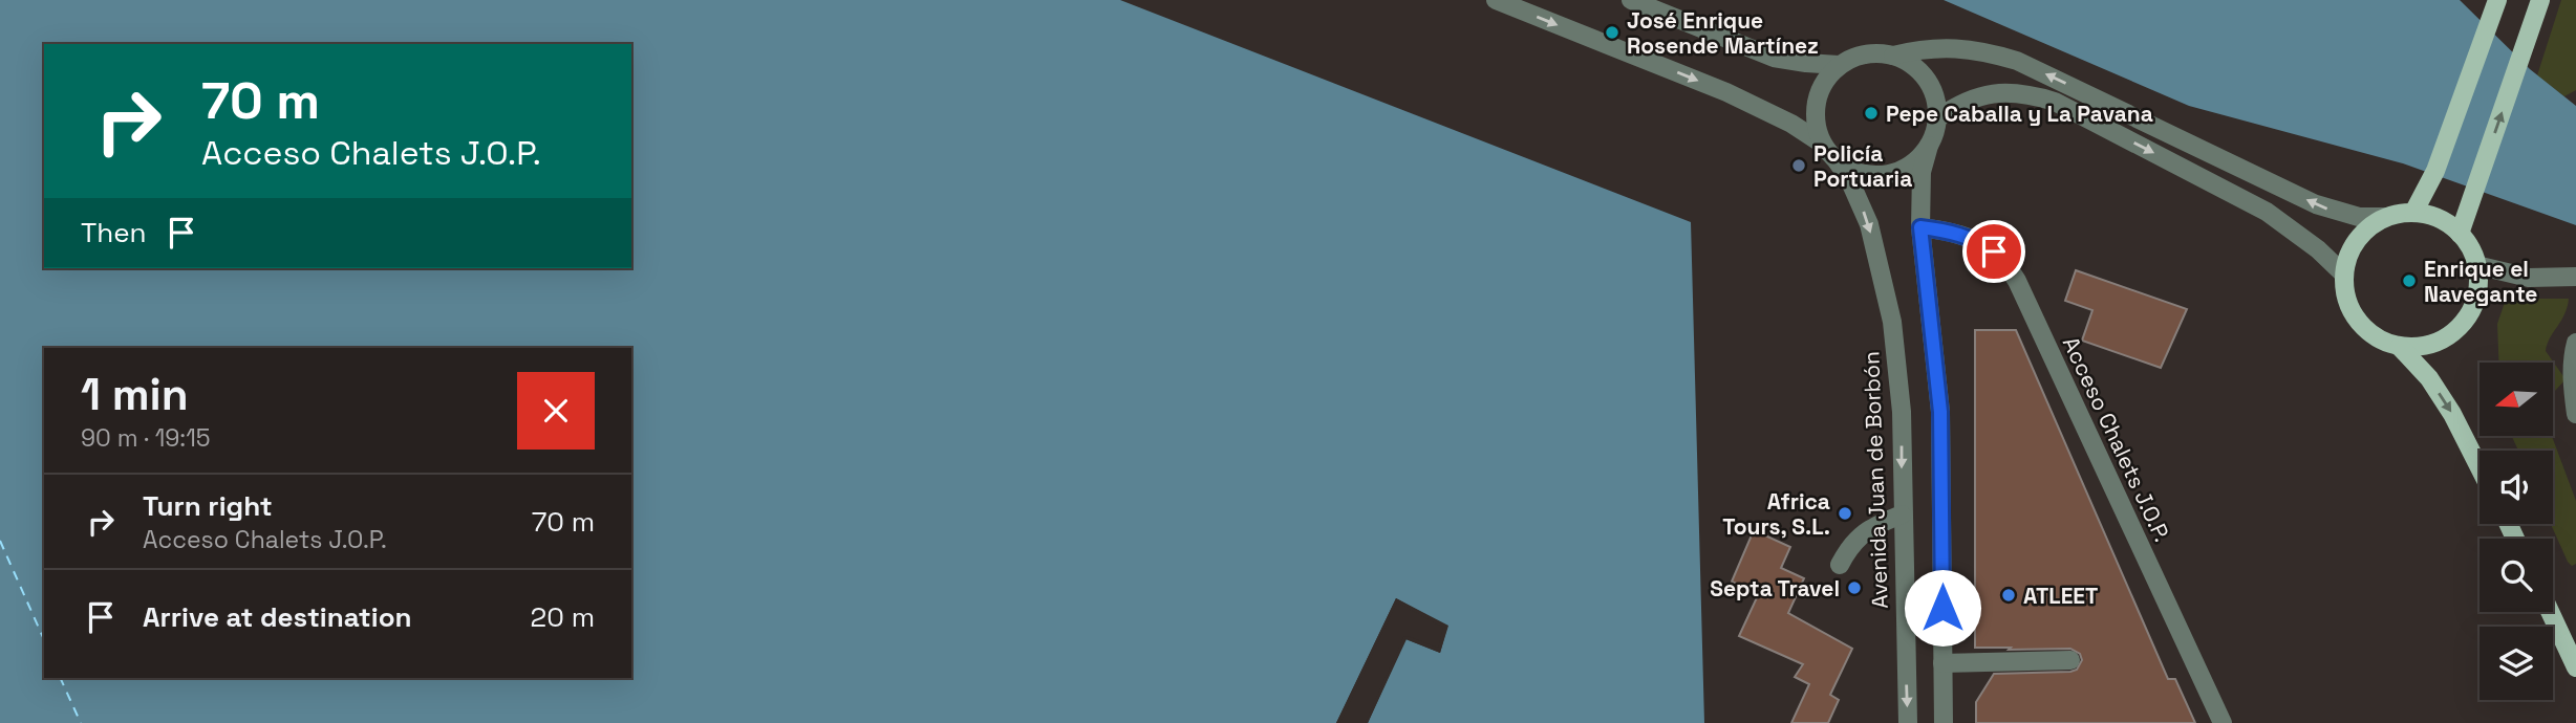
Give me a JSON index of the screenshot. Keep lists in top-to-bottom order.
{
  "streets": {
    "street": ["Acceso Chalets J.O.P.", "Avenida Juan de Borbón"]
  },
  "places": [
    "José Enrique Rosende Martínez",
    "Pepe Caballa y La Pavana",
    "Policía Portuaria",
    "Enrique el Navegante",
    "Africa Tours, S.L.",
    "Septa Travel",
    "ATLEET"
  ],
  "north": "left",
  "page": {
    "turn": ["70 m", "Acceso Chalets J.O.P."],
    "then": "Then",
    "heading": ["1 min", "90 m · 19:15"],
    "list": [
      {
        "name": "Turn right",
        "note": "Acceso Chalets J.O.P.",
        "value": "70 m"
      },
      {
        "name": "Arrive at destination",
        "value": "20 m"
      }
    ]
  }
}
